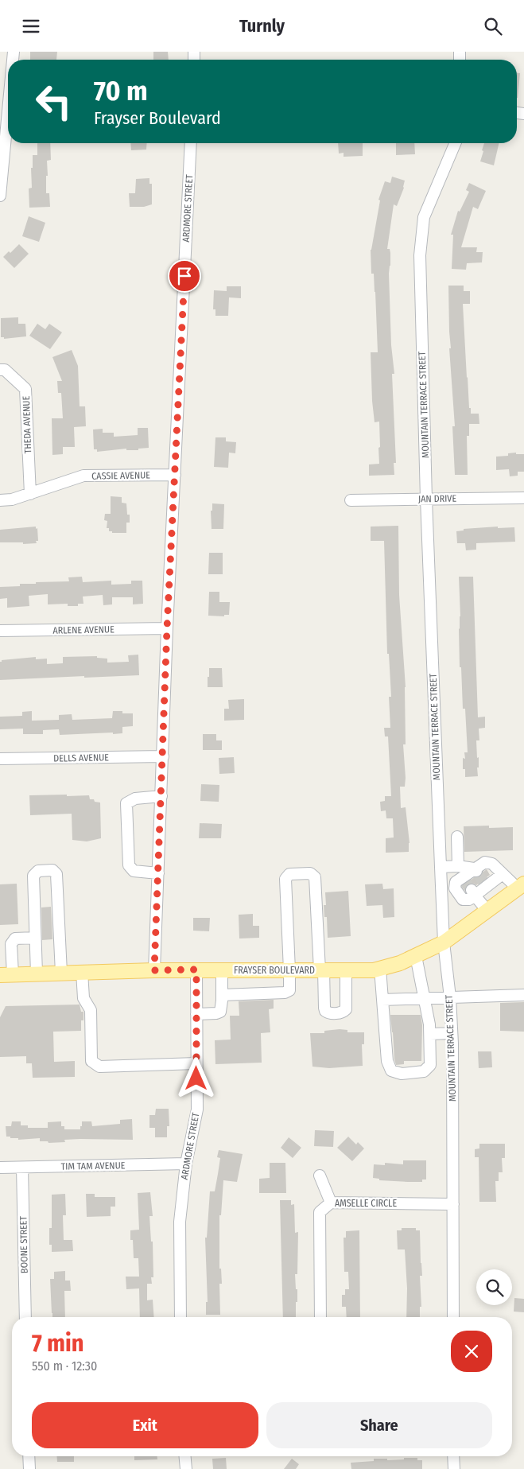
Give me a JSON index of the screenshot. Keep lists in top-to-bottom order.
{
  "streets": {
    "main road": ["FRAYSER BOULEVARD"],
    "street": [
      "ARDMORE STREET",
      "MOUNTAIN TERRACE STREET",
      "THEDA AVENUE",
      "CASSIE AVENUE",
      "JAN DRIVE",
      "ARLENE AVENUE",
      "DELLS AVENUE",
      "TIM TAM AVENUE",
      "AMSELLE CIRCLE",
      "BOONE STREET"
    ]
  },
  "crossings": [
    ["ARDMORE STREET", "CASSIE AVENUE"],
    ["ARDMORE STREET", "ARLENE AVENUE"],
    ["ARDMORE STREET", "DELLS AVENUE"],
    ["ARDMORE STREET", "FRAYSER BOULEVARD"],
    ["ARDMORE STREET", "TIM TAM AVENUE"],
    ["MOUNTAIN TERRACE STREET", "JAN DRIVE"],
    ["MOUNTAIN TERRACE STREET", "FRAYSER BOULEVARD"],
    ["MOUNTAIN TERRACE STREET", "AMSELLE CIRCLE"],
    ["THEDA AVENUE", "CASSIE AVENUE"],
    ["TIM TAM AVENUE", "BOONE STREET"]
  ],
  "page": {
    "header": "Turnly",
    "turn": ["70 m", "Frayser Boulevard"],
    "heading": ["7 min", "550 m · 12:30"],
    "buttons": ["Exit", "Share"]
  }
}
